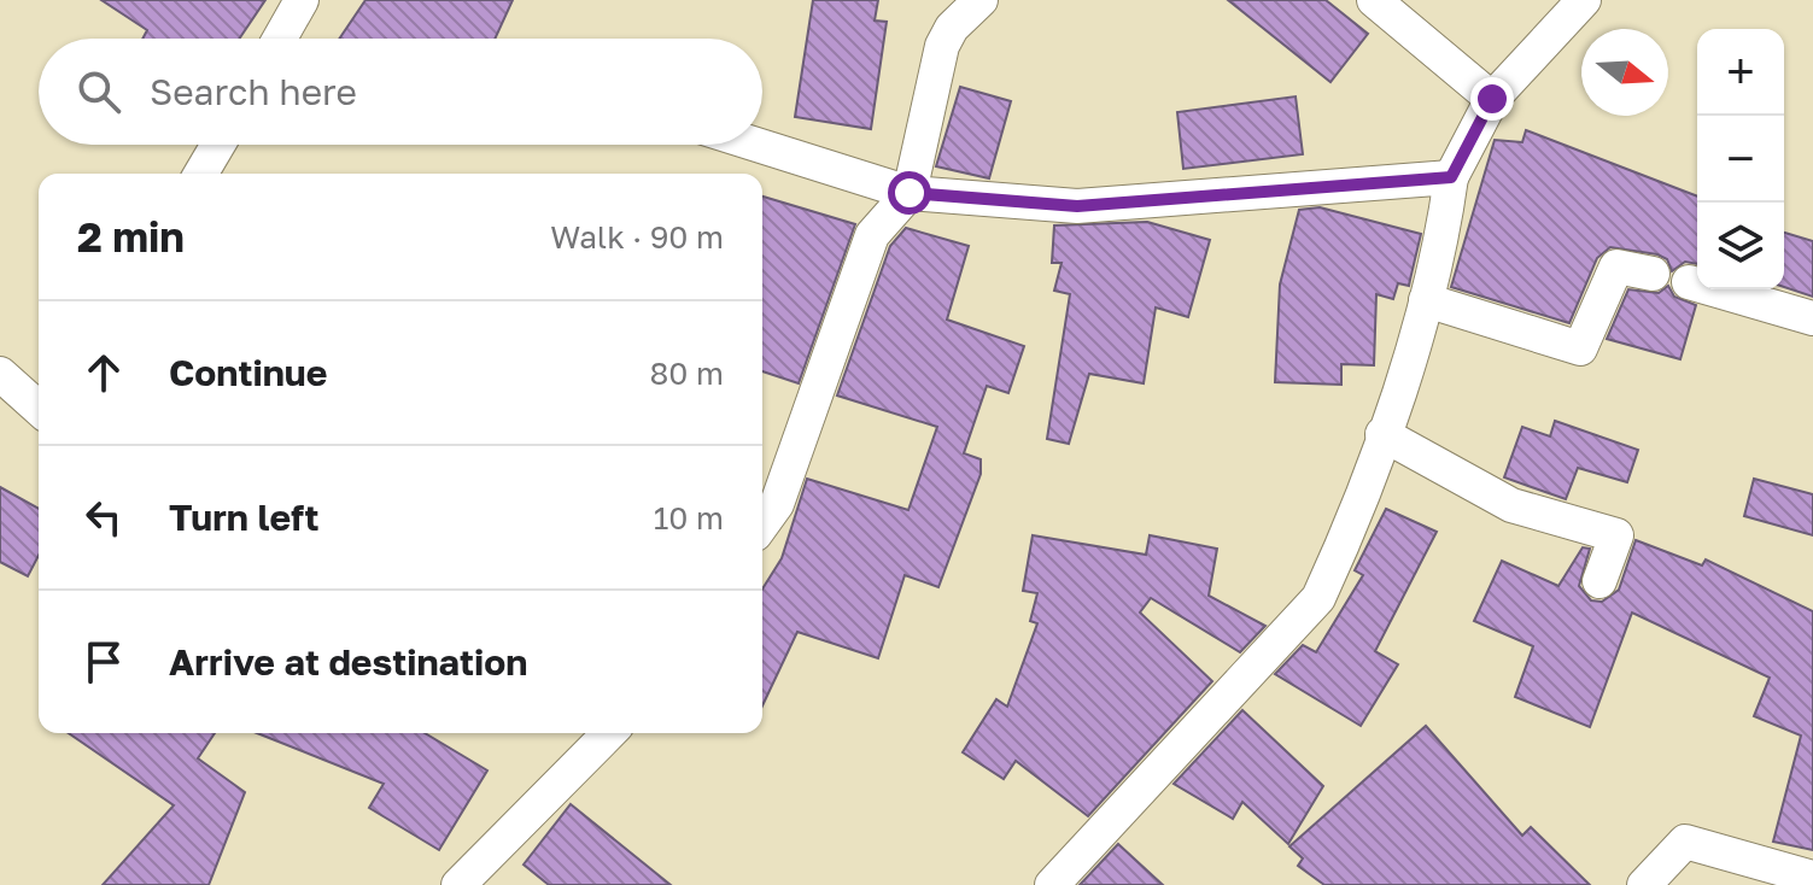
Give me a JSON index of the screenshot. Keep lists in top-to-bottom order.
{
  "north": "right",
  "page": {
    "map_buttons": ["+", "−"],
    "search": "Search here",
    "heading": ["2 min", "Walk · 90 m"],
    "list": [
      ["Continue", "80 m"],
      ["Turn left", "10 m"],
      "Arrive at destination"
    ]
  }
}
